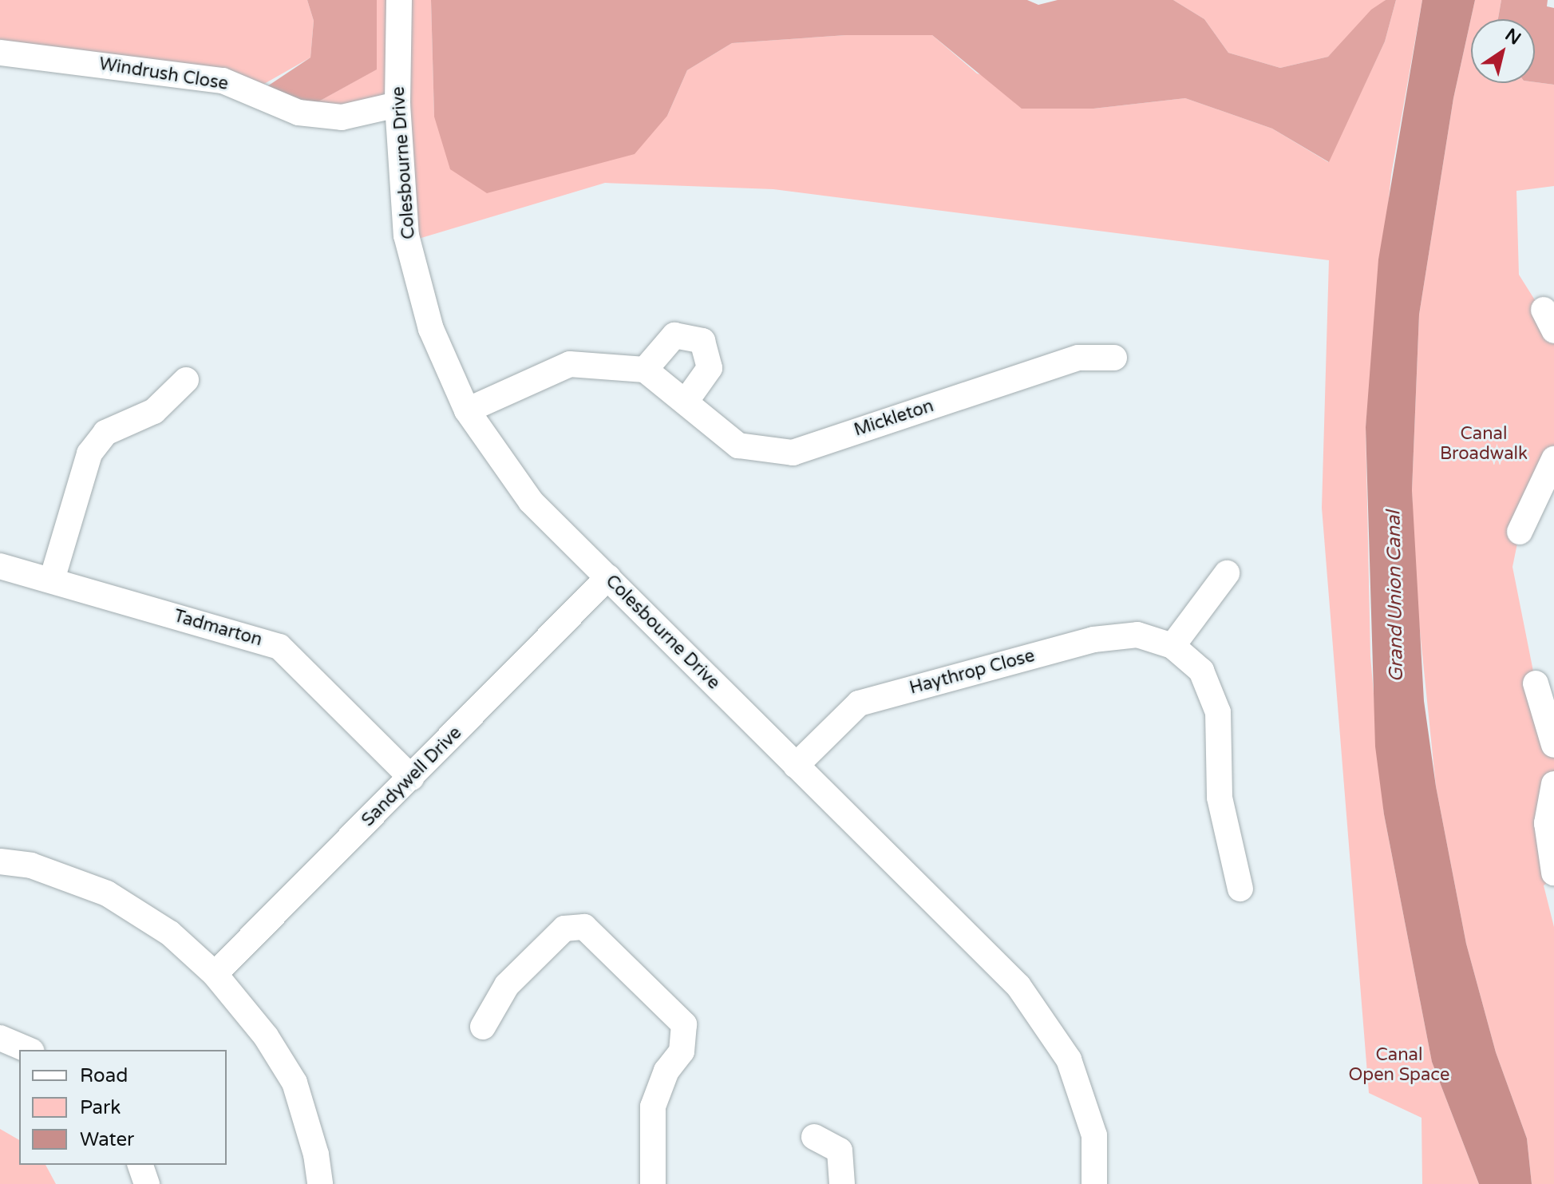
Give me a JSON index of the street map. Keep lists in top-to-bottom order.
{
  "streets": {
    "street": [
      "Windrush Close",
      "Colesbourne Drive",
      "Mickleton",
      "Tadmarton",
      "Haythrop Close",
      "Sandywell Drive"
    ]
  },
  "crossings": [
    ["Windrush Close", "Colesbourne Drive"],
    ["Colesbourne Drive", "Haythrop Close"],
    ["Colesbourne Drive", "Sandywell Drive"],
    ["Tadmarton", "Sandywell Drive"]
  ],
  "water": ["Grand Union Canal"],
  "parks": ["Canal Broadwalk", "Canal Open Space"],
  "legend": ["Road", "Park", "Water"],
  "north": "top right"
}
